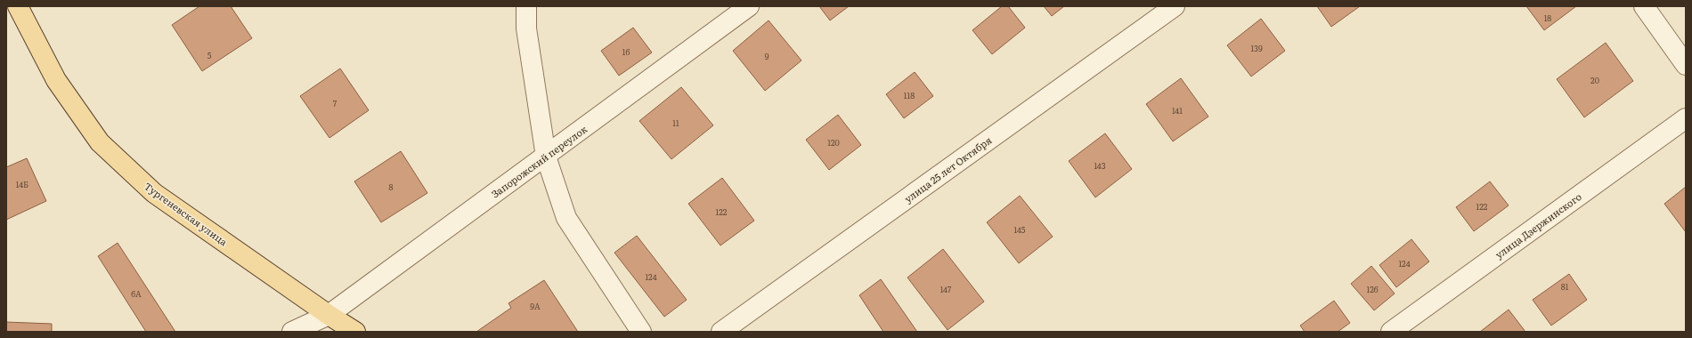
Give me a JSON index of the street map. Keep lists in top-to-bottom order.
{
  "streets": {
    "main road": ["Тургеневская улица"],
    "street": ["Запорожский переулок", "улица 25 лет Октября", "улица Дзержинского"]
  },
  "crossings": [
    ["Запорожский переулок", "Тургеневская улица"]
  ],
  "house_numbers": [
    "18",
    "139",
    "16",
    "5",
    "9",
    "20",
    "118",
    "7",
    "141",
    "11",
    "120",
    "143",
    "14Б",
    "8",
    "122",
    "122",
    "145",
    "124",
    "124",
    "81",
    "147",
    "126",
    "6А",
    "9А"
  ]
}
